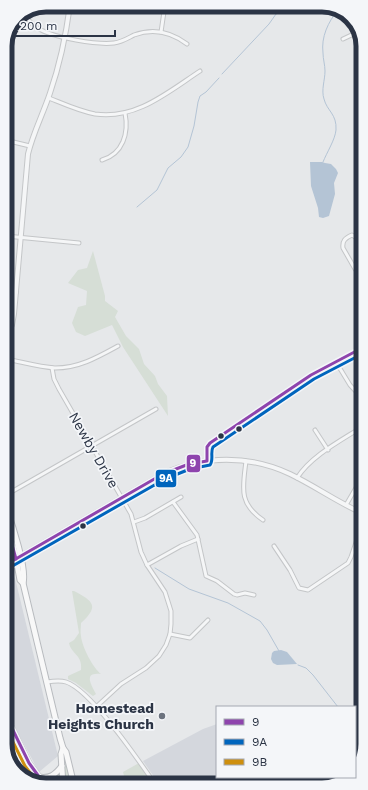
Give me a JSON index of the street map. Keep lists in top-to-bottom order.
{
  "streets": {
    "street": ["Newby Drive"]
  },
  "places": ["Homestead Heights Church"],
  "lines": ["transit line 9", "transit line 9A", "transit line 9B"],
  "legend": ["9", "9A", "9B"],
  "scale_bar": "200 m"
}
